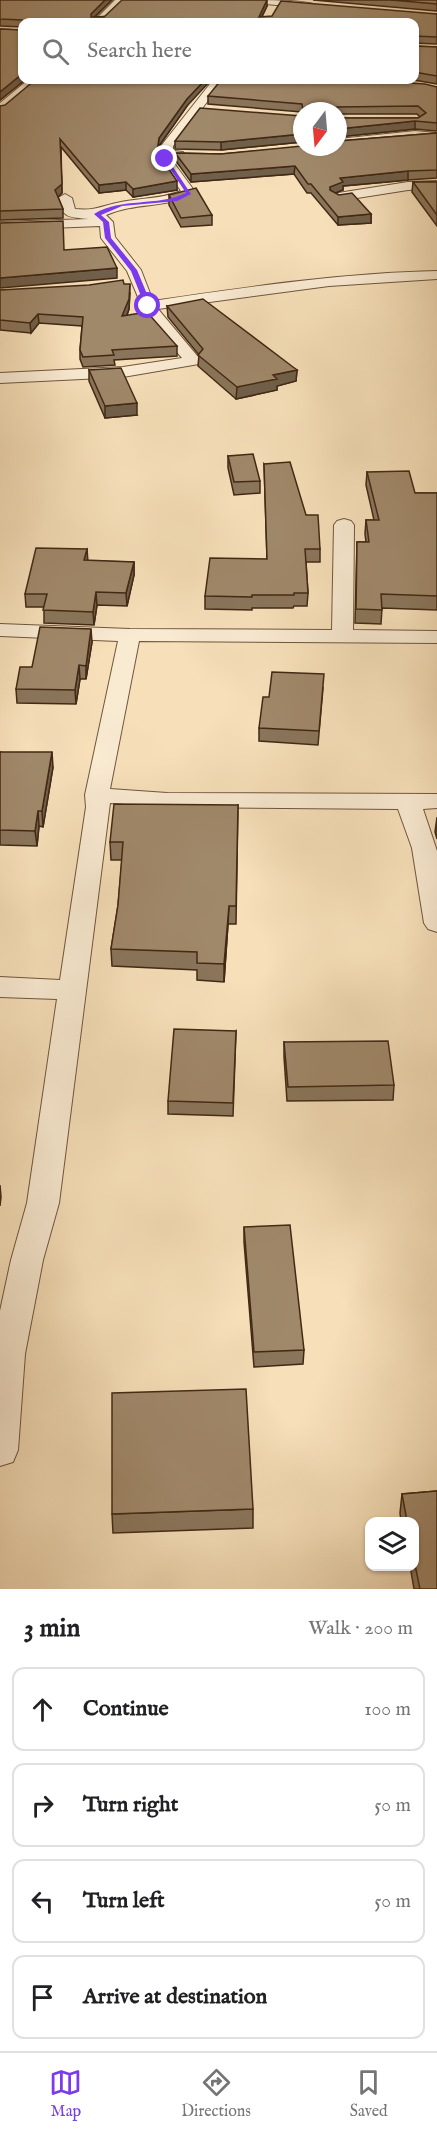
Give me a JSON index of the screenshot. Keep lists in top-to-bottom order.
{
  "north": "bottom",
  "page": {
    "search": "Search here",
    "heading": ["3 min", "Walk · 200 m"],
    "list": [
      ["Continue", "100 m"],
      ["Turn right", "50 m"],
      ["Turn left", "50 m"],
      "Arrive at destination"
    ],
    "nav": ["Map", "Directions", "Saved"]
  }
}
